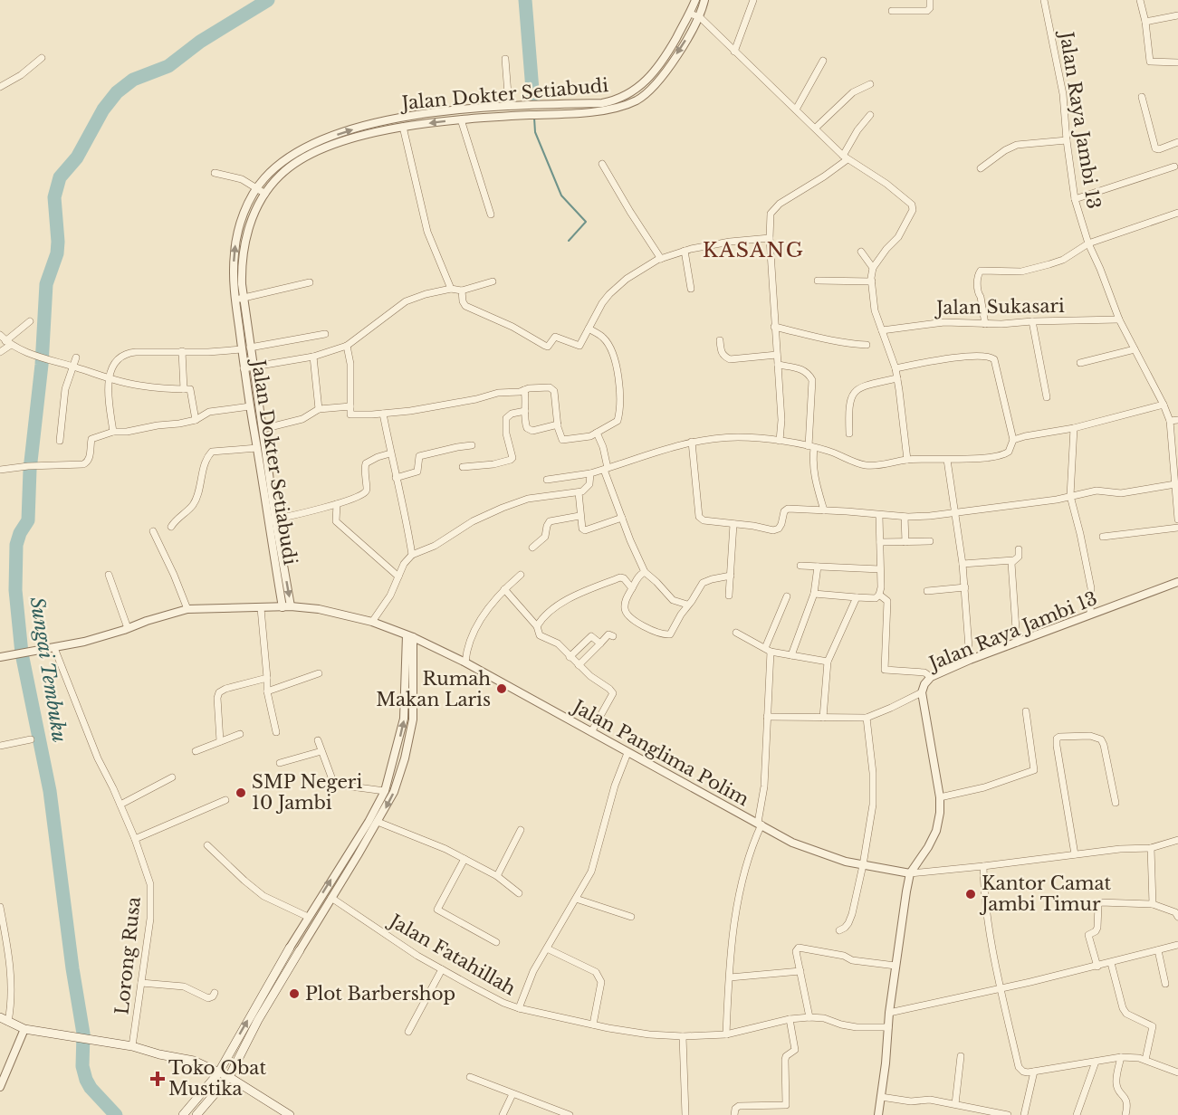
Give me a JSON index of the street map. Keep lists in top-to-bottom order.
{
  "streets": {
    "street": [
      "Jalan Dokter Setiabudi",
      "Jalan Raya Jambi 13",
      "Jalan Sukasari",
      "Jalan Panglima Polim",
      "Jalan Fatahillah",
      "Lorong Rusa"
    ]
  },
  "crossings": [
    ["Jalan Dokter Setiabudi", "Jalan Panglima Polim"],
    ["Jalan Raya Jambi 13", "Jalan Sukasari"],
    ["Jalan Raya Jambi 13", "Jalan Panglima Polim"],
    ["Jalan Panglima Polim", "Lorong Rusa"]
  ],
  "districts": ["KASANG"],
  "water": ["Sungai Tembuku"],
  "places": {
    "other": [
      "Rumah Makan Laris",
      "SMP Negeri 10 Jambi",
      "Kantor Camat Jambi Timur",
      "Plot Barbershop"
    ],
    "health": ["Toko Obat Mustika"]
  }
}
